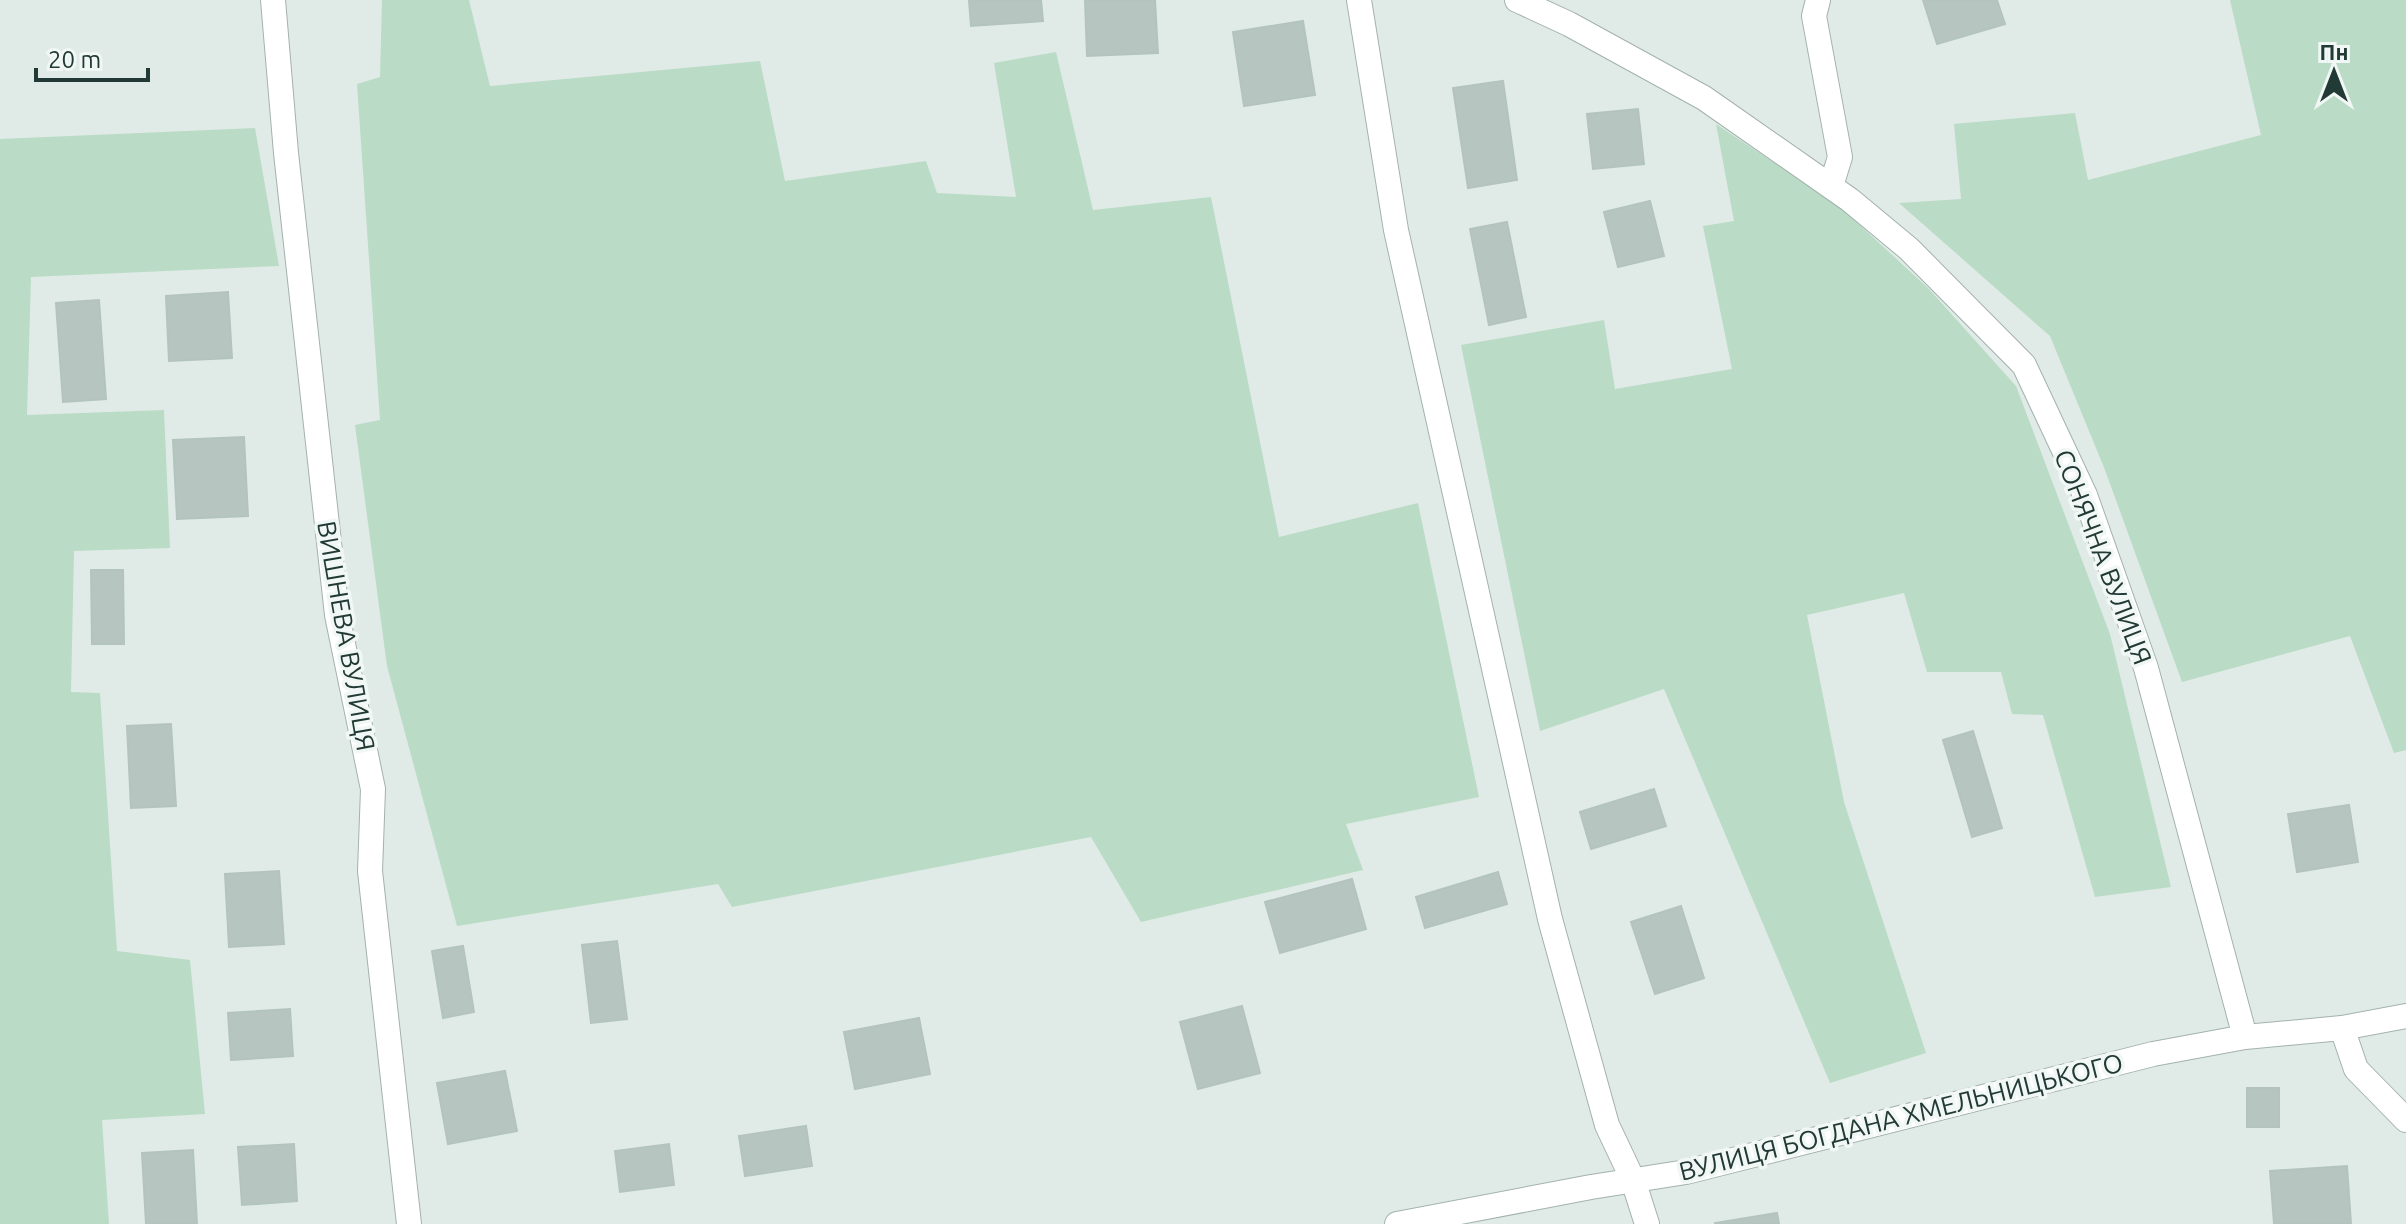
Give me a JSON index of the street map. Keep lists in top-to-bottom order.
{
  "streets": {
    "street": ["СОНЯЧНА ВУЛИЦЯ", "ВИШНЕВА ВУЛИЦЯ", "ВУЛИЦЯ БОГДАНА ХМЕЛЬНИЦЬКОГО"]
  },
  "crossings": [
    ["СОНЯЧНА ВУЛИЦЯ", "ВУЛИЦЯ БОГДАНА ХМЕЛЬНИЦЬКОГО"]
  ],
  "scale_bar": "20 m",
  "north": "top"
}
